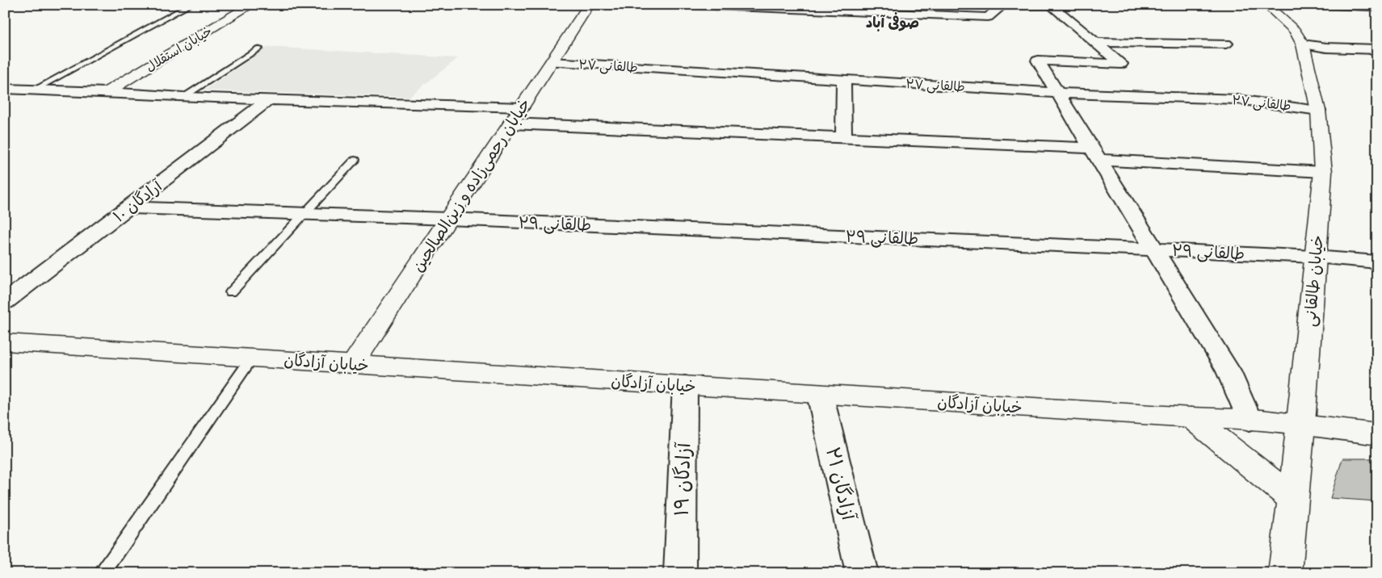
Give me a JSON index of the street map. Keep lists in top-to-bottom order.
{
  "streets": {
    "main road": [
      "خیابان استقلال",
      "خیابان رحمی‌زاده و زین‌الصالحین",
      "خیابان طالقانی",
      "خیابان آزادگان"
    ],
    "street": [
      "طالقانی ۲۷",
      "آرادگان ۱۰",
      "طالقانی ۲۹",
      "آزادگان ۱۹",
      "آزادگان ۲۱"
    ]
  },
  "crossings": [
    ["طالقانی ۲۷", "خیابان رحمی‌زاده و زین‌الصالحین"],
    ["طالقانی ۲۷", "خیابان طالقانی"],
    ["خیابان رحمی‌زاده و زین‌الصالحین", "طالقانی ۲۹"],
    ["خیابان رحمی‌زاده و زین‌الصالحین", "خیابان آزادگان"],
    ["آرادگان ۱۰", "طالقانی ۲۹"],
    ["طالقانی ۲۹", "خیابان طالقانی"],
    ["خیابان طالقانی", "خیابان آزادگان"],
    ["خیابان آزادگان", "آزادگان ۱۹"],
    ["خیابان آزادگان", "آزادگان ۲۱"]
  ],
  "districts": ["صوفی آباد"]
}
